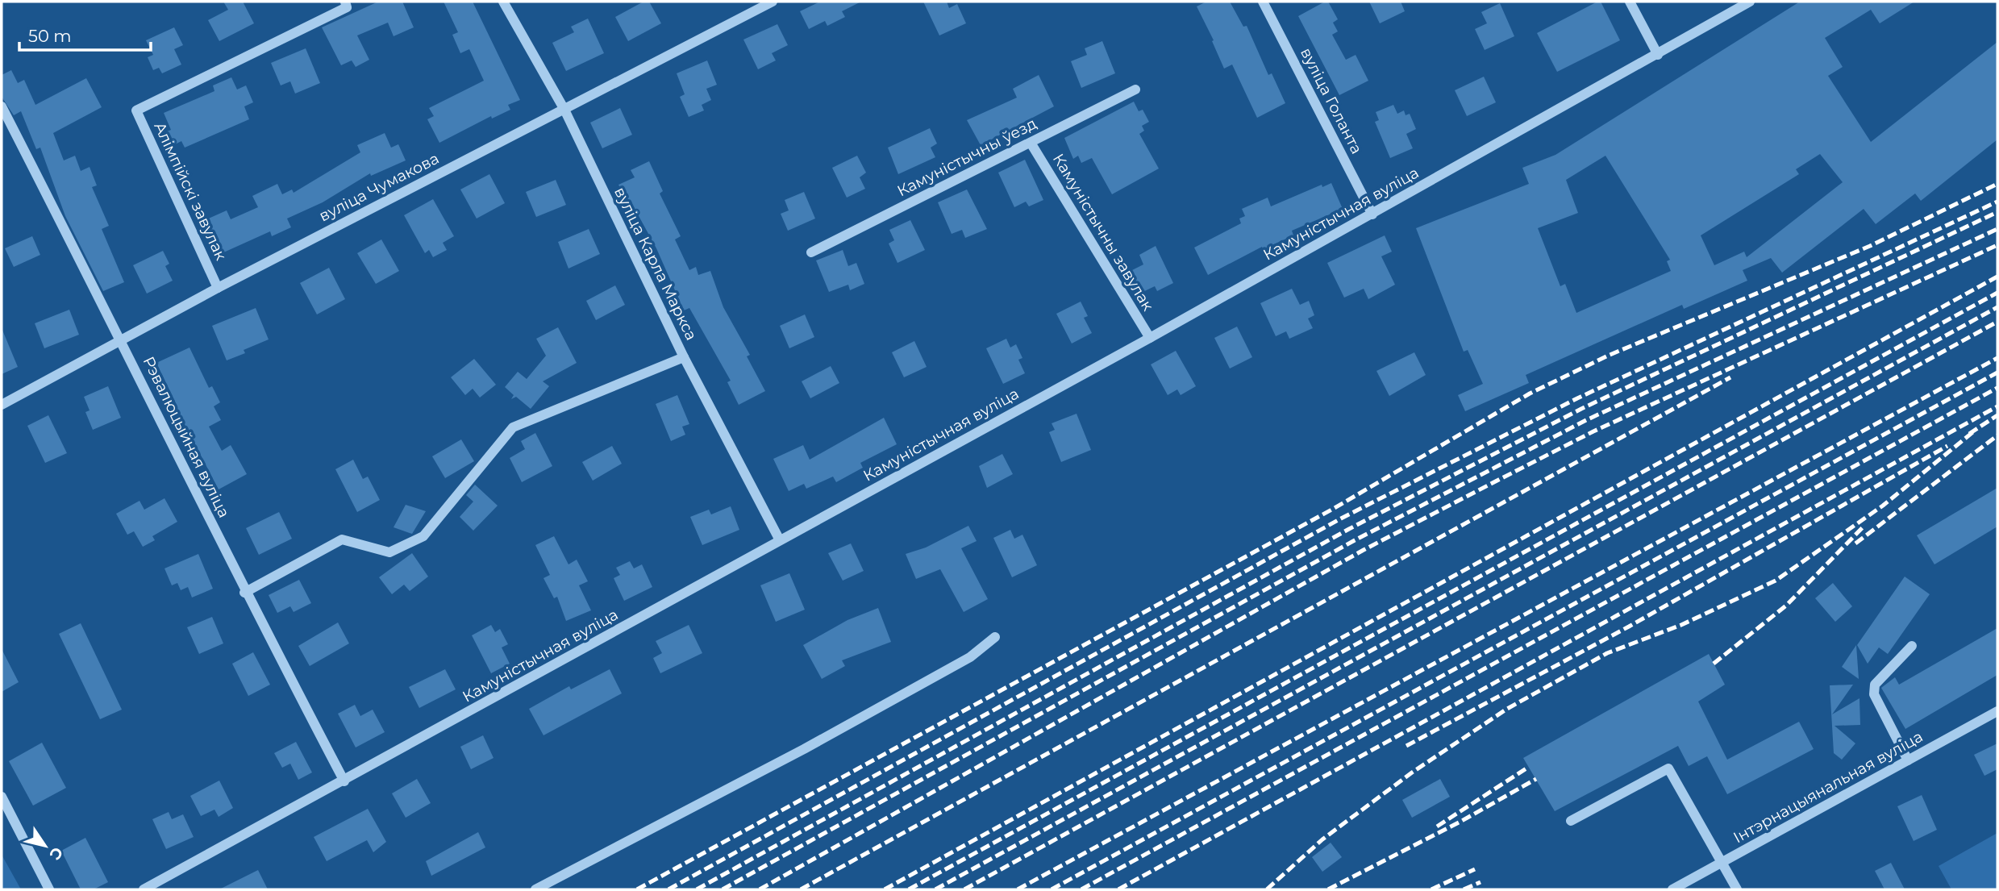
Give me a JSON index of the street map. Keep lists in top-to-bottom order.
{
  "streets": {
    "street": [
      "вуліца Голанта",
      "Камуністычны ўезд",
      "вуліца Чумакова",
      "Алімпійскі завулак",
      "Камуністычная вуліца",
      "Камуністычны завулак",
      "вуліца Карла Маркса",
      "Рэвалюцыйная вуліца",
      "Інтэрнацыянальная вуліца"
    ]
  },
  "crossings": [
    ["вуліца Голанта", "Камуністычная вуліца"],
    ["Камуністычны ўезд", "Камуністычны завулак"],
    ["вуліца Чумакова", "Алімпійскі завулак"],
    ["вуліца Чумакова", "вуліца Карла Маркса"],
    ["вуліца Чумакова", "Рэвалюцыйная вуліца"],
    ["Камуністычная вуліца", "Камуністычны завулак"],
    ["Камуністычная вуліца", "вуліца Карла Маркса"],
    ["Камуністычная вуліца", "Рэвалюцыйная вуліца"]
  ],
  "scale_bar": "50 m",
  "north": "bottom right"
}
